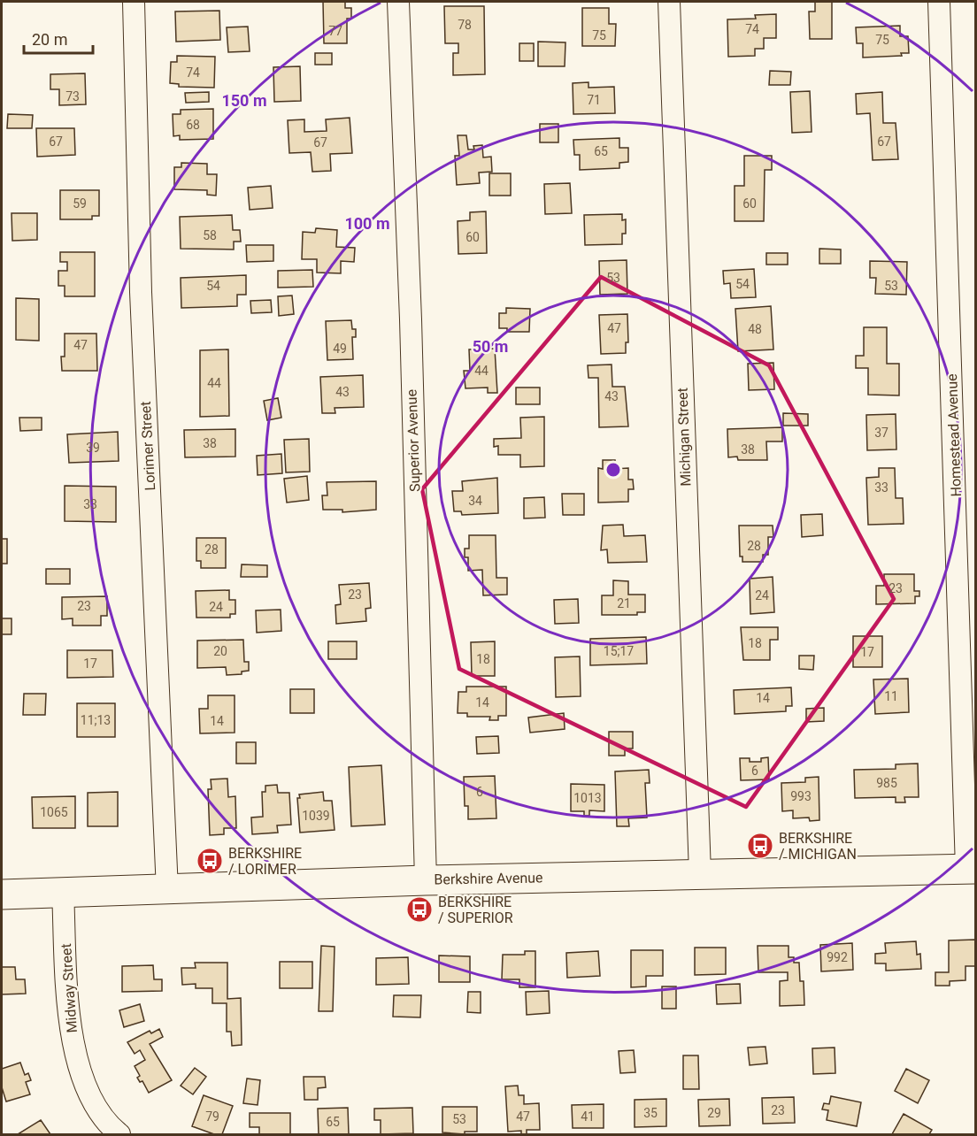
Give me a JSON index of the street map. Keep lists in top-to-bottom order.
{
  "streets": {
    "main road": ["Berkshire Avenue"],
    "street": [
      "Homestead Avenue",
      "Michigan Street",
      "Superior Avenue",
      "Lorimer Street",
      "Midway Street"
    ]
  },
  "crossings": [
    ["Homestead Avenue", "Berkshire Avenue"],
    ["Michigan Street", "Berkshire Avenue"],
    ["Superior Avenue", "Berkshire Avenue"],
    ["Lorimer Street", "Berkshire Avenue"],
    ["Berkshire Avenue", "Midway Street"]
  ],
  "places": {
    "bus stop": ["BERKSHIRE / MICHIGAN", "BERKSHIRE / LORIMER", "BERKSHIRE / SUPERIOR"]
  },
  "house_numbers": [
    "78",
    "74",
    "77",
    "75",
    "75",
    "74",
    "73",
    "71",
    "68",
    "67",
    "67",
    "67",
    "65",
    "59",
    "60",
    "58",
    "60",
    "53",
    "54",
    "54",
    "53",
    "47",
    "48",
    "47",
    "49",
    "44",
    "44",
    "43",
    "43",
    "37",
    "38",
    "39",
    "38",
    "33",
    "34",
    "33",
    "28",
    "28",
    "23",
    "23",
    "24",
    "21",
    "23",
    "24",
    "18",
    "20",
    "15;17",
    "17",
    "18",
    "17",
    "11",
    "14",
    "14",
    "11;13",
    "14",
    "6",
    "985",
    "6",
    "993",
    "1013",
    "1065",
    "1039",
    "992",
    "23",
    "35",
    "29",
    "79",
    "47",
    "41",
    "53",
    "65"
  ],
  "scale_bar": "20 m",
  "rings": ["150 m", "100 m", "50 m"]
}
